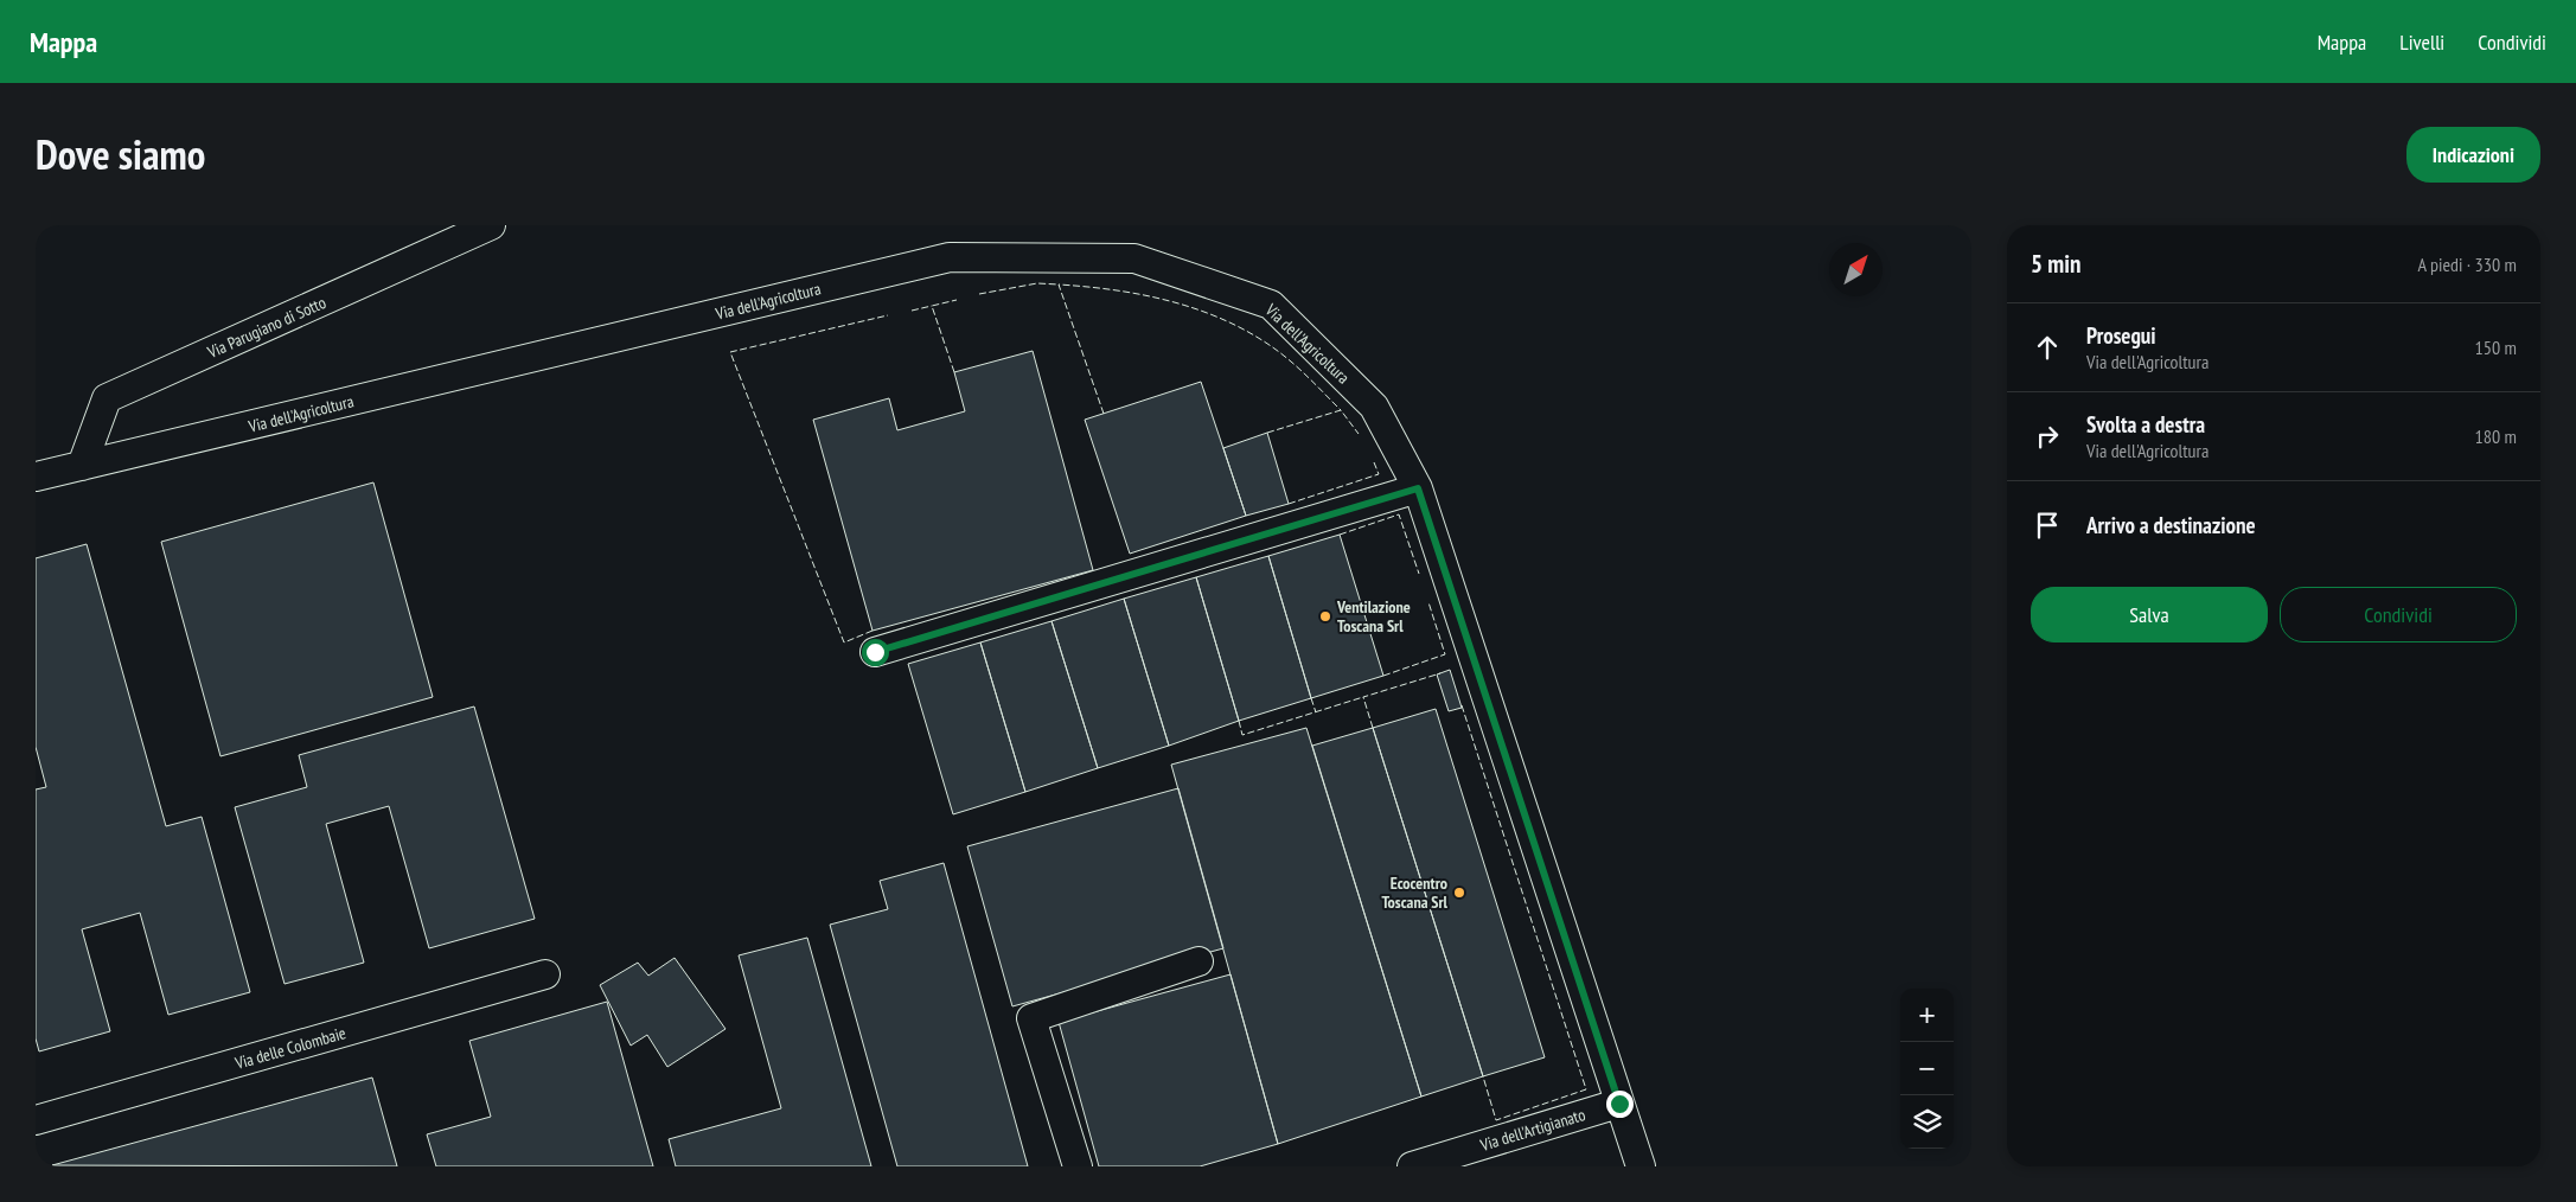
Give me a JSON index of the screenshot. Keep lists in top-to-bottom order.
{
  "streets": {
    "street": [
      "Via dell'Agricoltura",
      "Via Parugiano di Sotto",
      "Via delle Colombaie",
      "Via dell'Artigianato"
    ]
  },
  "crossings": [
    ["Via dell'Agricoltura", "Via Parugiano di Sotto"],
    ["Via dell'Agricoltura", "Via dell'Artigianato"]
  ],
  "places": ["Ventilazione Toscana Srl", "Ecocentro Toscana Srl"],
  "north": "top right",
  "page": {
    "header": "Mappa",
    "nav": ["Mappa", "Livelli", "Condividi"],
    "title": "Dove siamo",
    "buttons": [
      "Indicazioni",
      ["Salva", "Condividi"]
    ],
    "heading": ["5 min", "A piedi · 330 m"],
    "list": [
      ["Prosegui", "Via dell'Agricoltura", "150 m"],
      ["Svolta a destra", "Via dell'Agricoltura", "180 m"],
      "Arrivo a destinazione"
    ],
    "map_buttons": ["+", "−"]
  }
}
